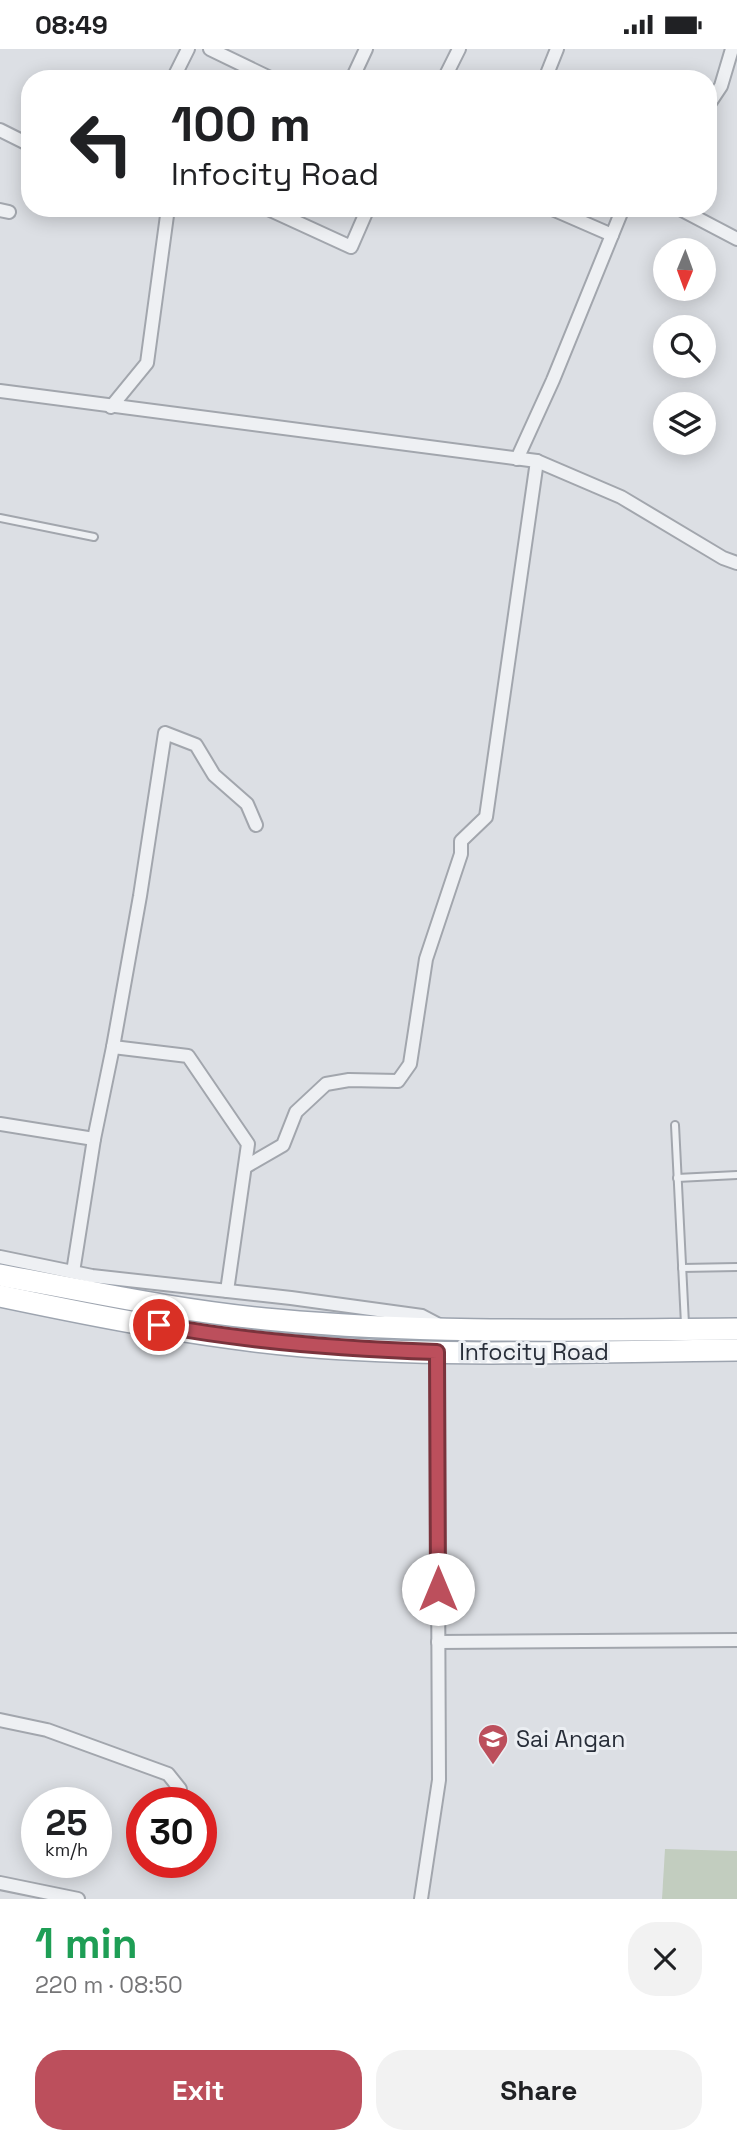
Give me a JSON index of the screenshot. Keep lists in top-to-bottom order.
{
  "streets": {
    "main road": ["Infocity Road"]
  },
  "places": {
    "school or university": ["Sai Angan"]
  },
  "north": "bottom",
  "page": {
    "status": "08:49",
    "turn": ["100 m", "Infocity Road"],
    "speed": "25 km/h",
    "limit": "30",
    "heading": ["1 min", "220 m · 08:50"],
    "buttons": ["Exit", "Share"]
  }
}
